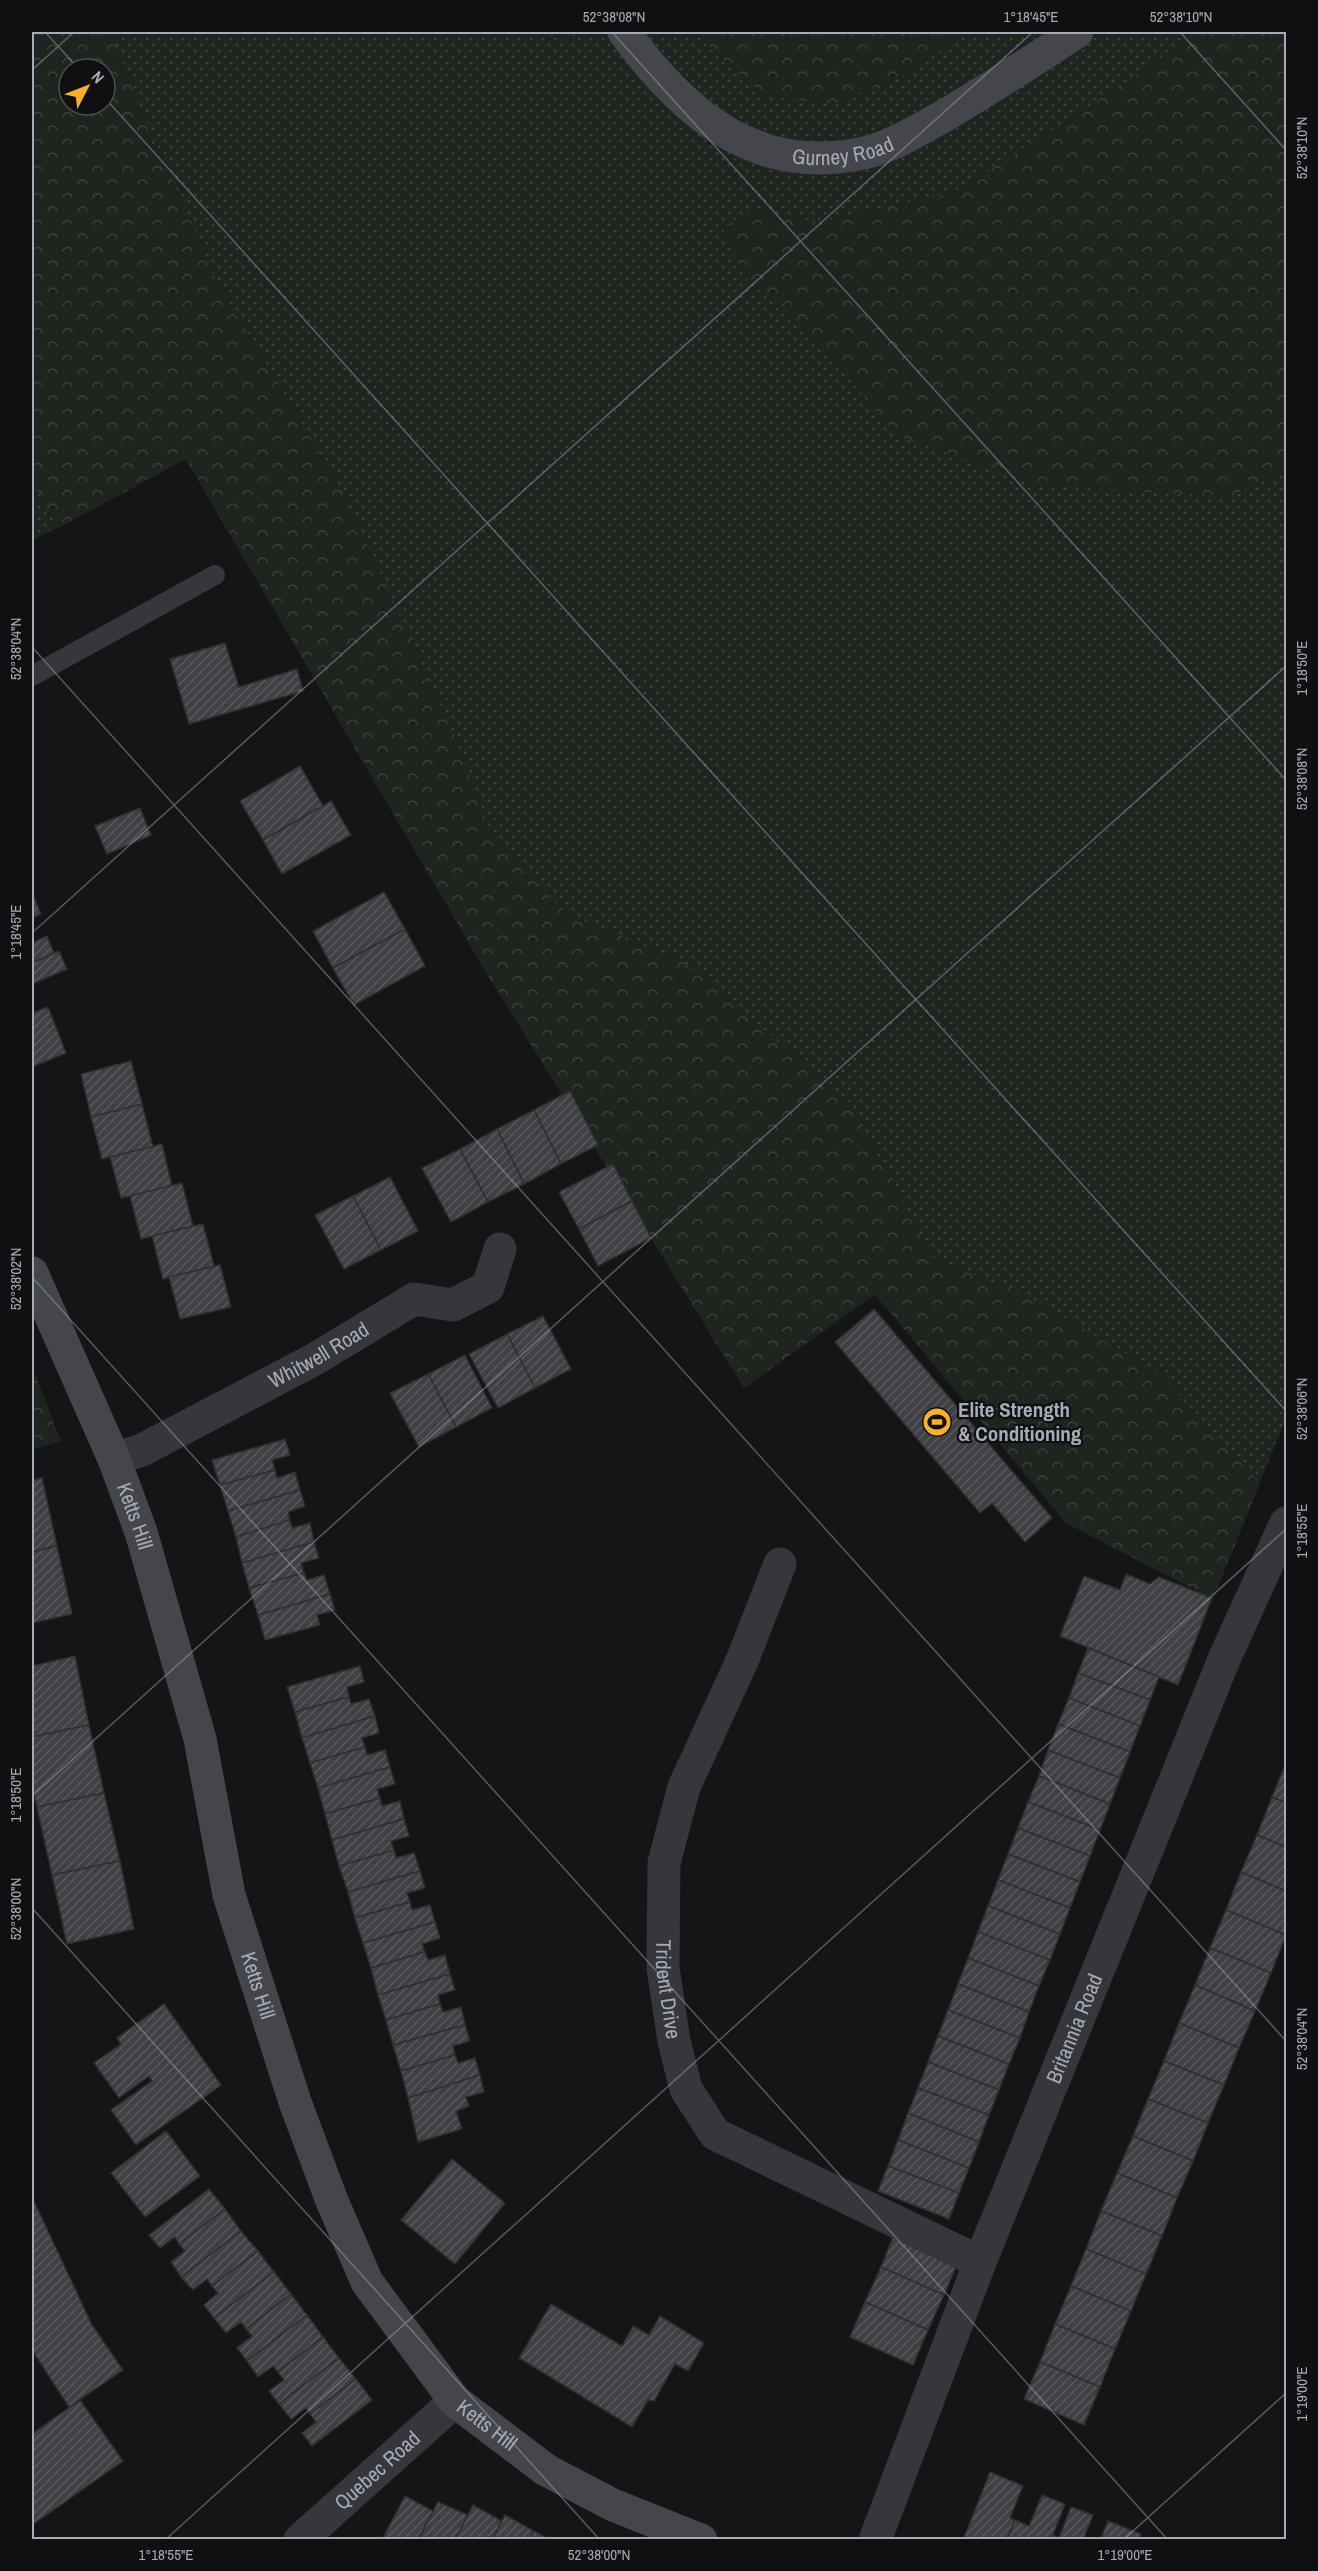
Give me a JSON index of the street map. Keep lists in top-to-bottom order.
{
  "streets": {
    "main road": ["Gurney Road", "Ketts Hill"],
    "street": [
      "Whitwell Road",
      "Trident Drive",
      "Britannia Road",
      "Quebec Road"
    ]
  },
  "crossings": [
    ["Whitwell Road", "Ketts Hill"],
    ["Ketts Hill", "Quebec Road"],
    ["Trident Drive", "Britannia Road"]
  ],
  "places": {
    "sports": ["Elite Strength & Conditioning"]
  },
  "north": "top right",
  "coordinates": [
    "52°38'08\"N",
    "1°18'45\"E",
    "52°38'10\"N",
    "52°38'04\"N",
    "1°18'50\"E",
    "52°38'02\"N",
    "52°38'06\"N",
    "1°18'55\"E",
    "52°38'00\"N",
    "1°19'00\"E"
  ]
}
